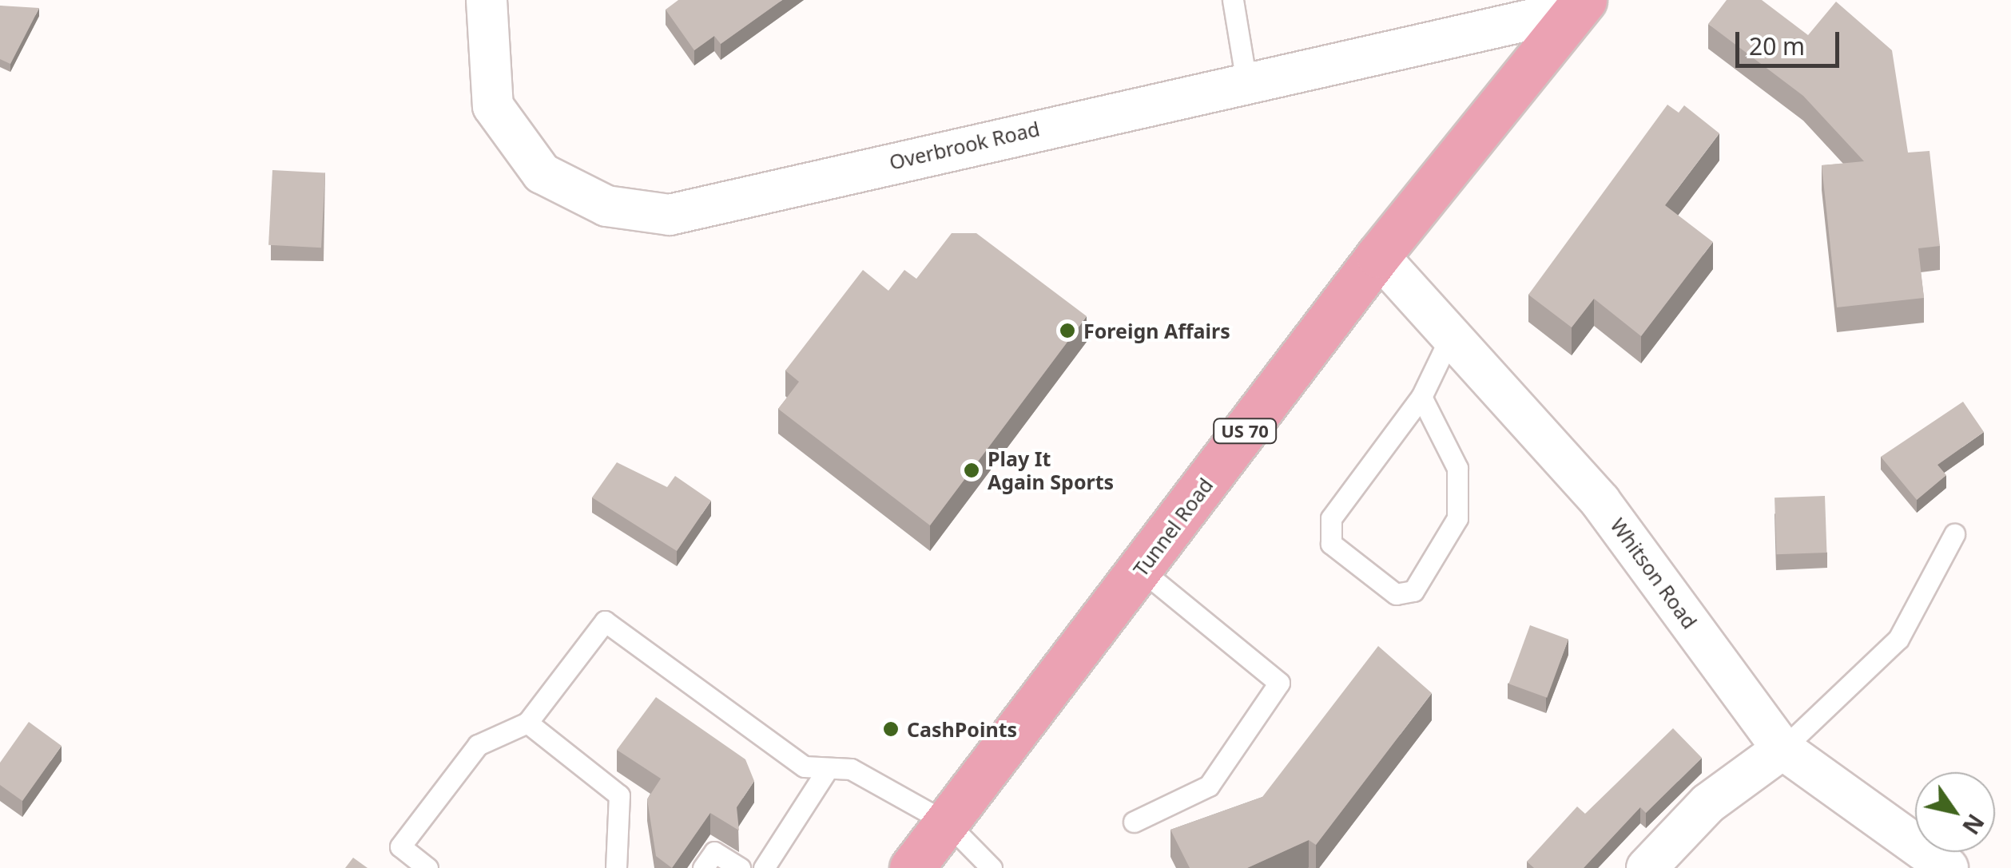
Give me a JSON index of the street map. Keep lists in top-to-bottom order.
{
  "streets": {
    "main road": ["US 70", "Tunnel Road"],
    "street": ["Overbrook Road", "Whitson Road"]
  },
  "crossings": [
    ["Overbrook Road", "Tunnel Road"],
    ["Tunnel Road", "Whitson Road"]
  ],
  "places": ["Foreign Affairs", "Play It Again Sports", "CashPoints"],
  "scale_bar": "20 m",
  "north": "bottom right"
}
